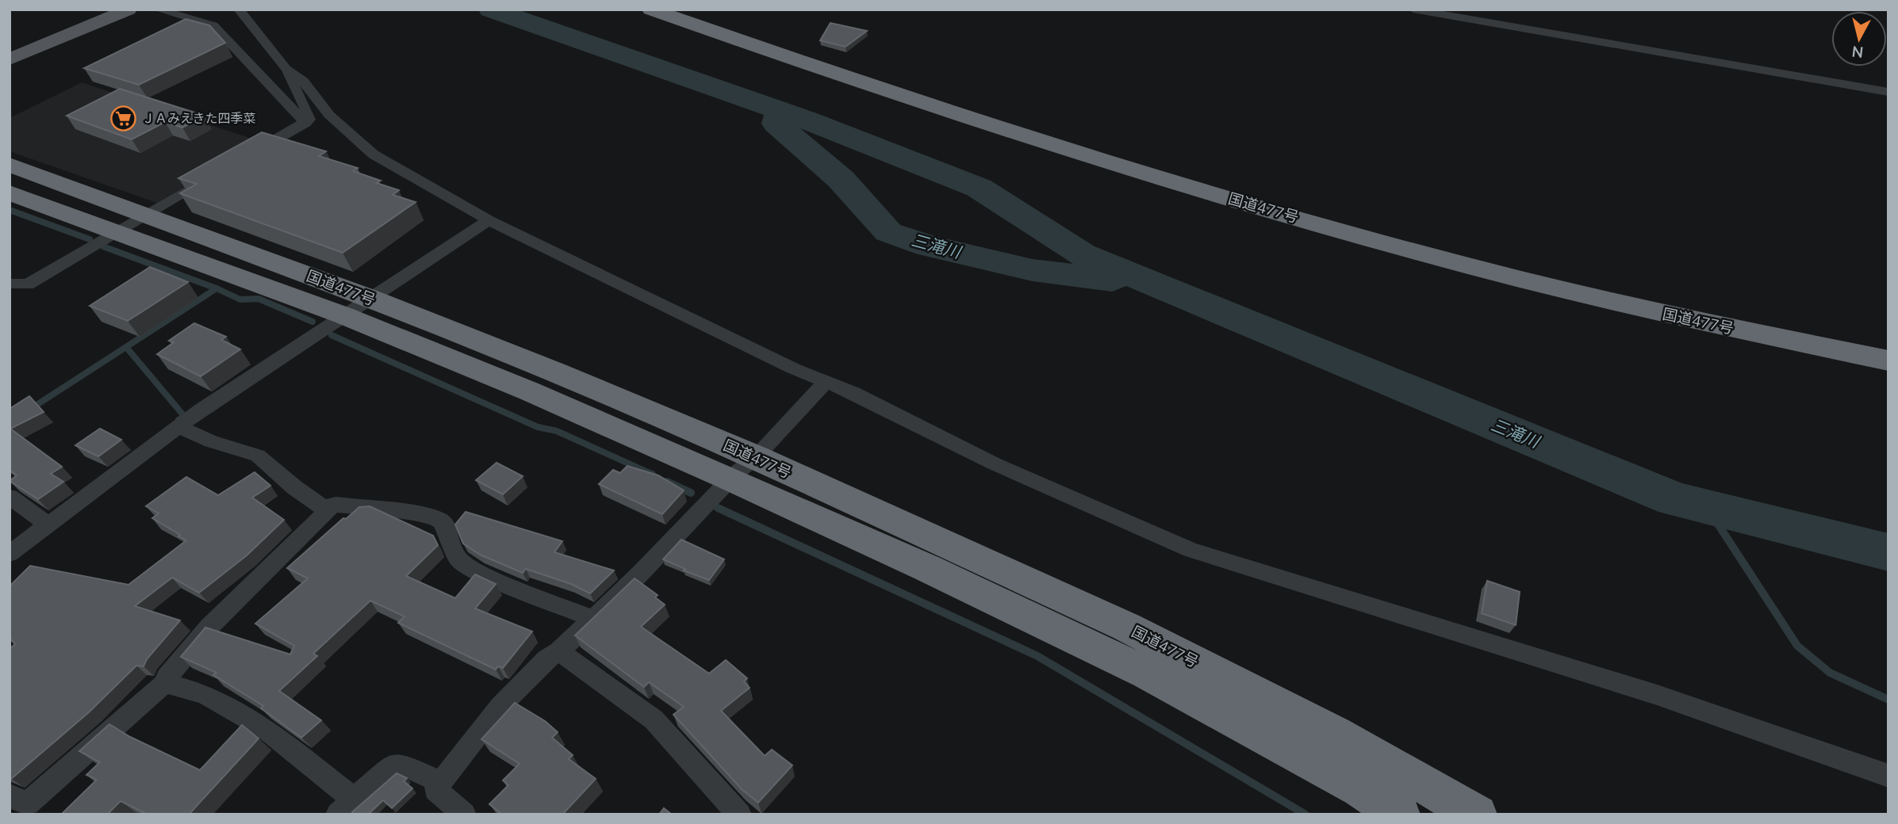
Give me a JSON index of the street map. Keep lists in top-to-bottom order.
{
  "streets": {
    "highway": ["国道477号"]
  },
  "water": ["三滝川"],
  "places": {
    "supermarket": ["ＪＡみえきた四季菜"]
  },
  "north": "bottom"
}
